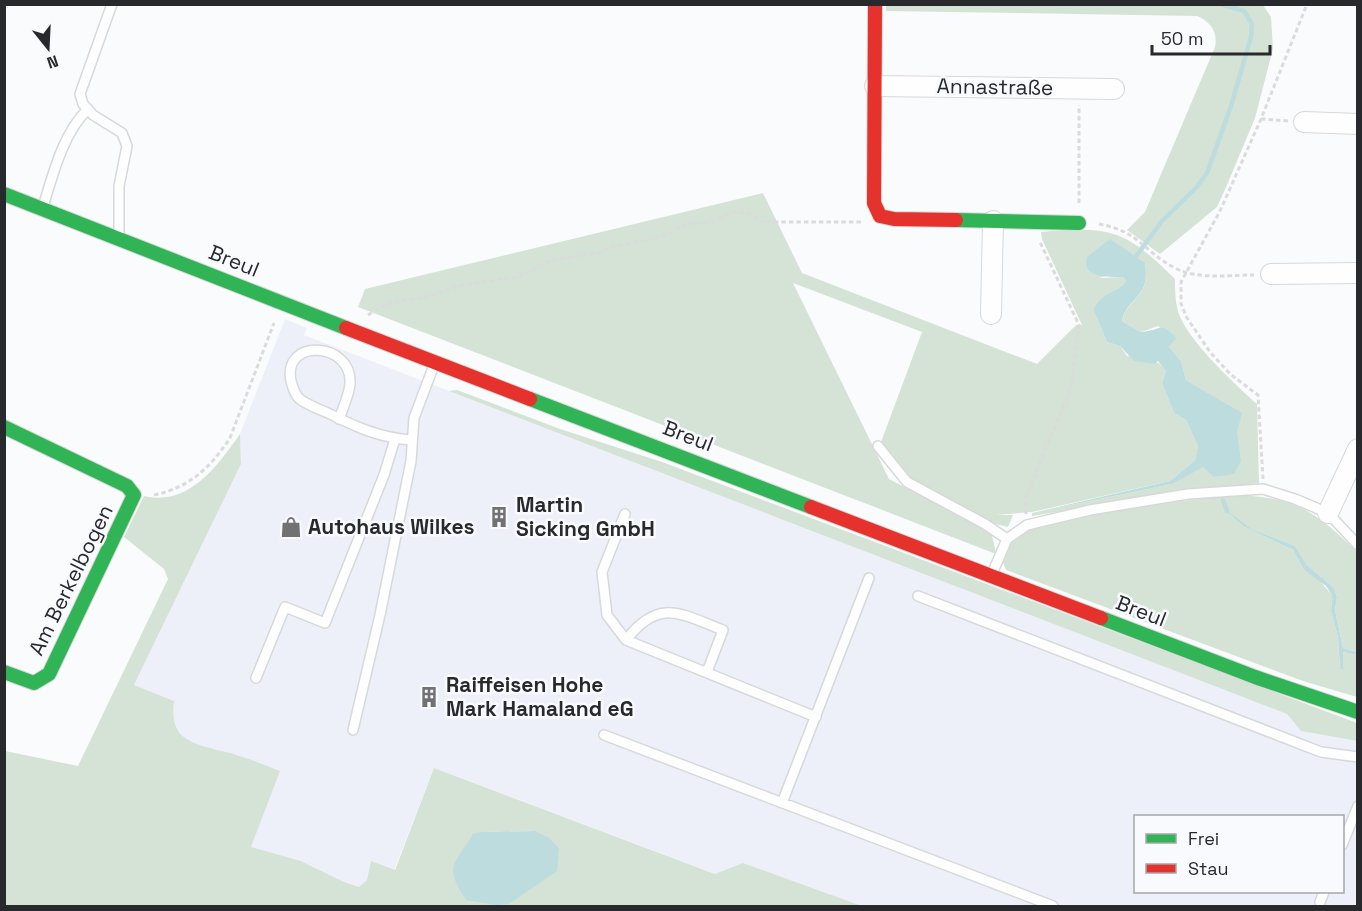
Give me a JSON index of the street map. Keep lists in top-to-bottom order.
{
  "streets": {
    "main road": ["Breul", "Am Berkelbogen"],
    "street": ["Annastraße"]
  },
  "places": {
    "building": ["Martin Sicking GmbH", "Raiffeisen Hohe Mark Hamaland eG"],
    "shop": ["Autohaus Wilkes"]
  },
  "legend": ["Frei", "Stau"],
  "scale_bar": "50 m",
  "north": "bottom"
}
